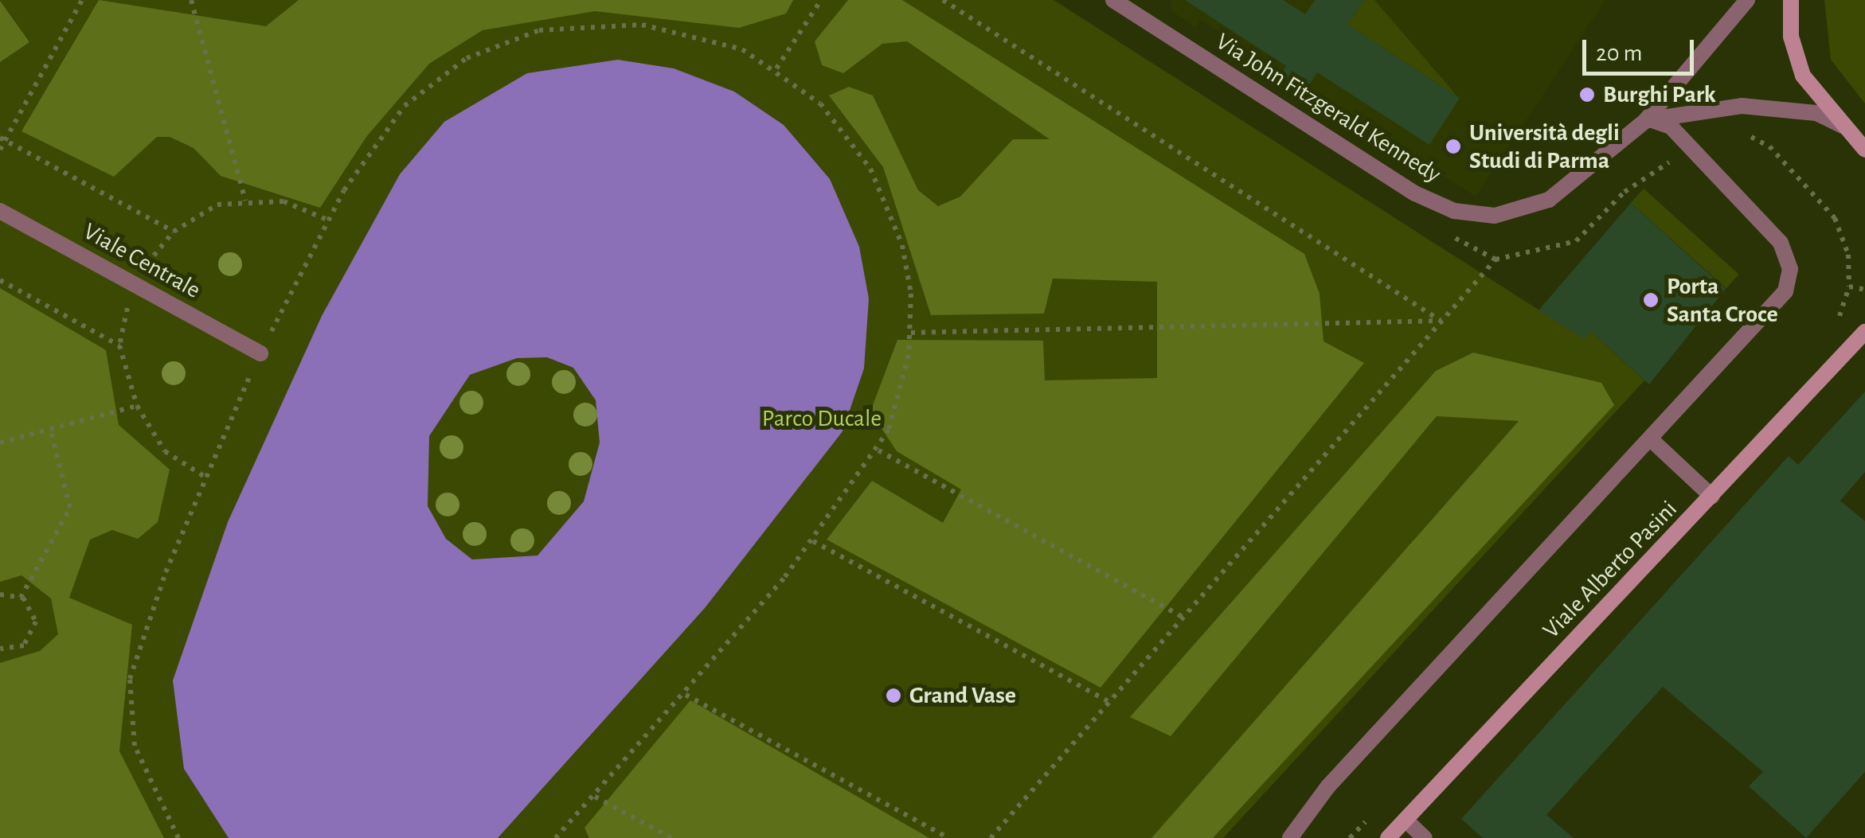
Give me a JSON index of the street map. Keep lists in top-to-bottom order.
{
  "streets": {
    "main road": ["Viale Alberto Pasini"],
    "street": ["Via John Fitzgerald Kennedy", "Viale Centrale"]
  },
  "parks": ["Parco Ducale"],
  "places": [
    "Burghi Park",
    "Università degli Studi di Parma",
    "Porta Santa Croce",
    "Grand Vase"
  ],
  "scale_bar": "20 m"
}
